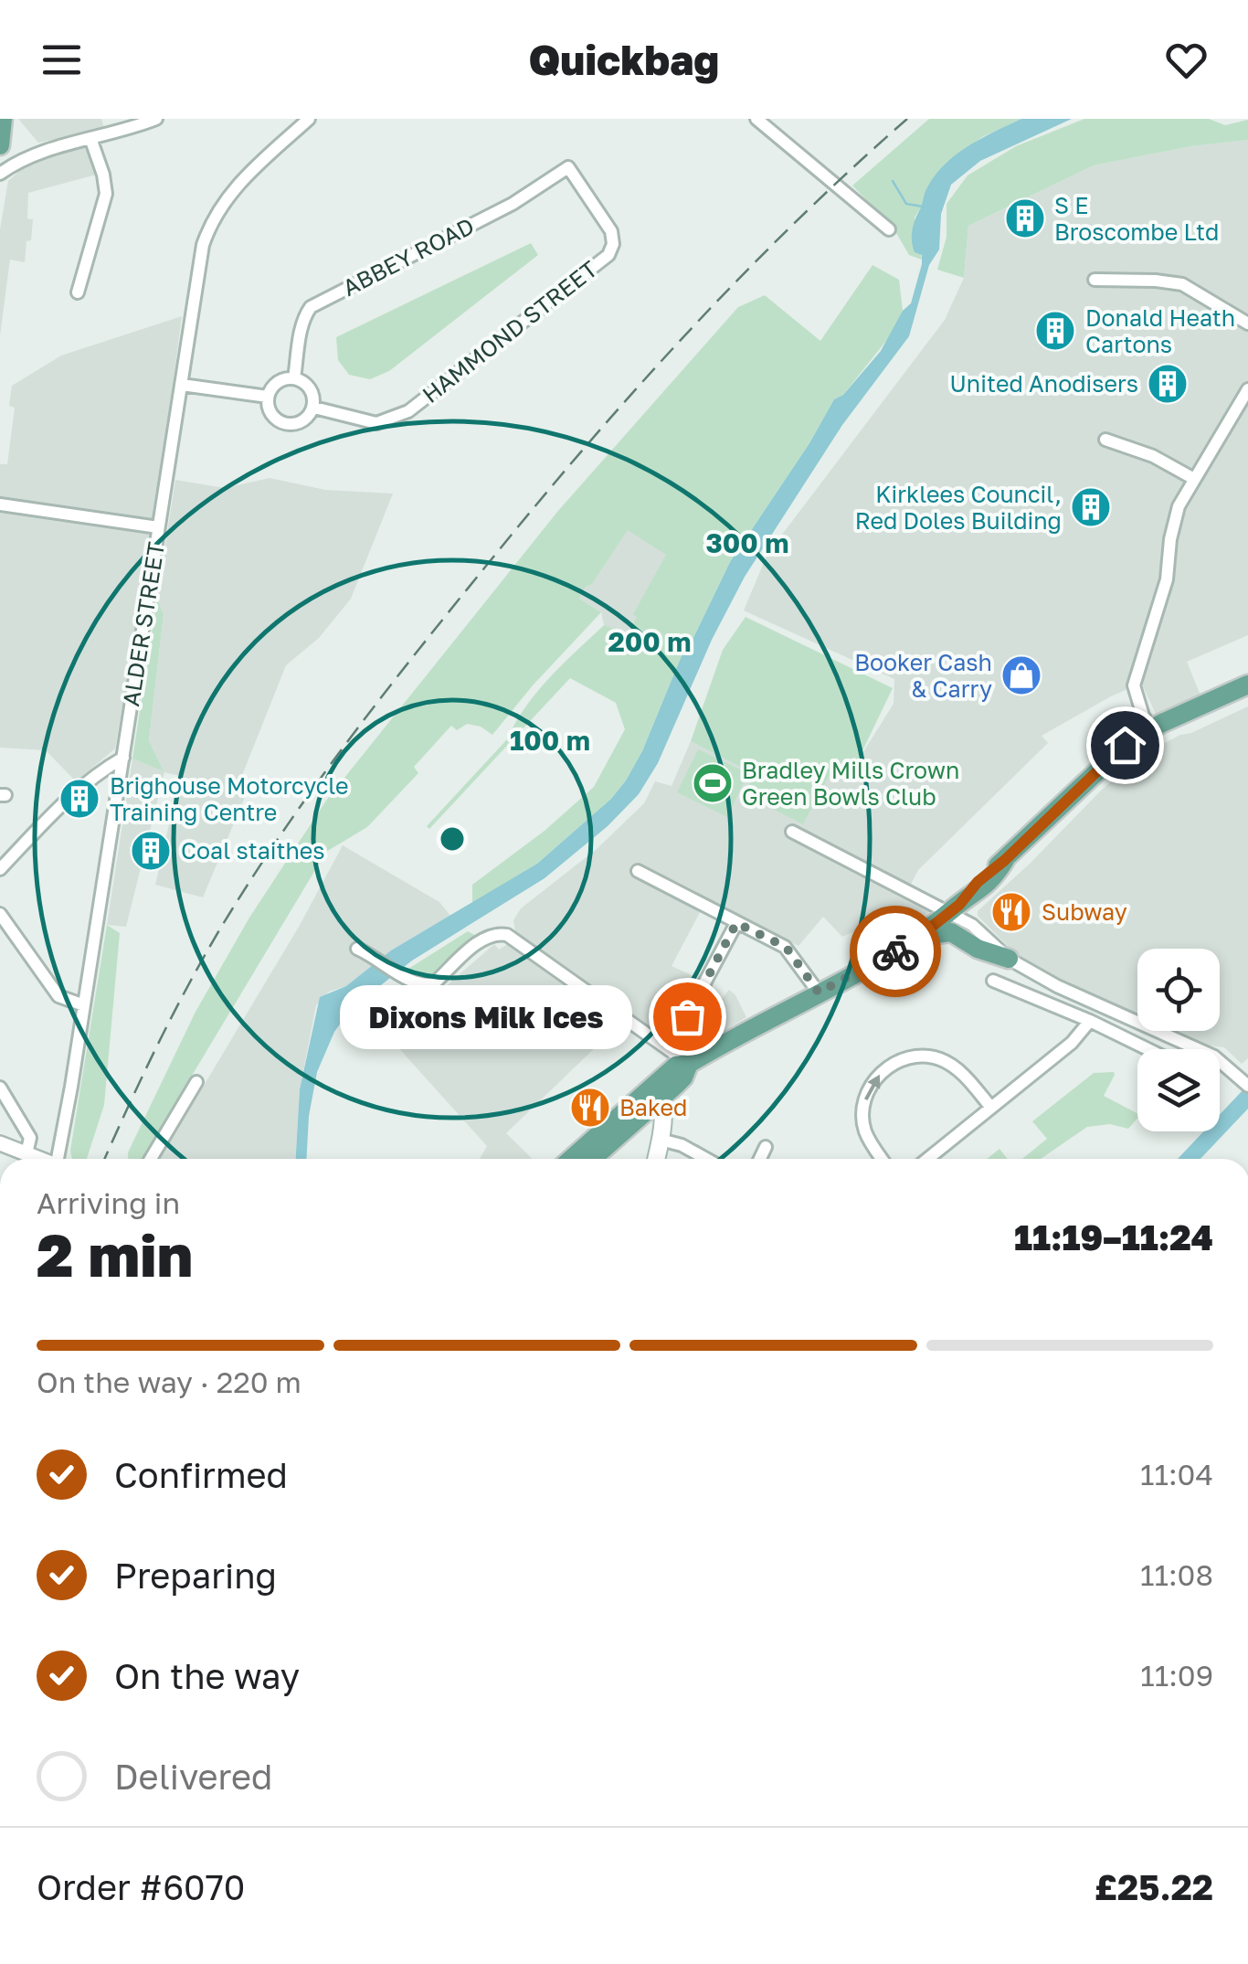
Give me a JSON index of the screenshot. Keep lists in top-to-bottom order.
{
  "streets": {
    "street": ["ABBEY ROAD", "HAMMOND STREET", "ALDER STREET"]
  },
  "crossings": [
    ["ABBEY ROAD", "HAMMOND STREET"]
  ],
  "places": {
    "building": [
      "S E Broscombe Ltd",
      "Donald Heath Cartons",
      "United Anodisers",
      "Kirklees Council, Red Doles Building",
      "Brighouse Motorcycle Training Centre",
      "Coal staithes"
    ],
    "shop": ["Booker Cash & Carry"],
    "sports": ["Bradley Mills Crown Green Bowls Club"],
    "restaurant": ["Subway", "Baked"],
    "other": ["Dixons Milk Ices"]
  },
  "page": {
    "header": "Quickbag",
    "bubble": "Dixons Milk Ices",
    "heading": ["2 min", "Arriving in", "11:19–11:24"],
    "panel": ["Order #6070", "£25.22"],
    "bar": "On the way · 220 m",
    "list": [
      ["Confirmed", "11:04"],
      ["Preparing", "11:08"],
      ["On the way", "11:09"],
      "Delivered"
    ]
  },
  "rings": ["300 m", "200 m", "100 m"]
}
